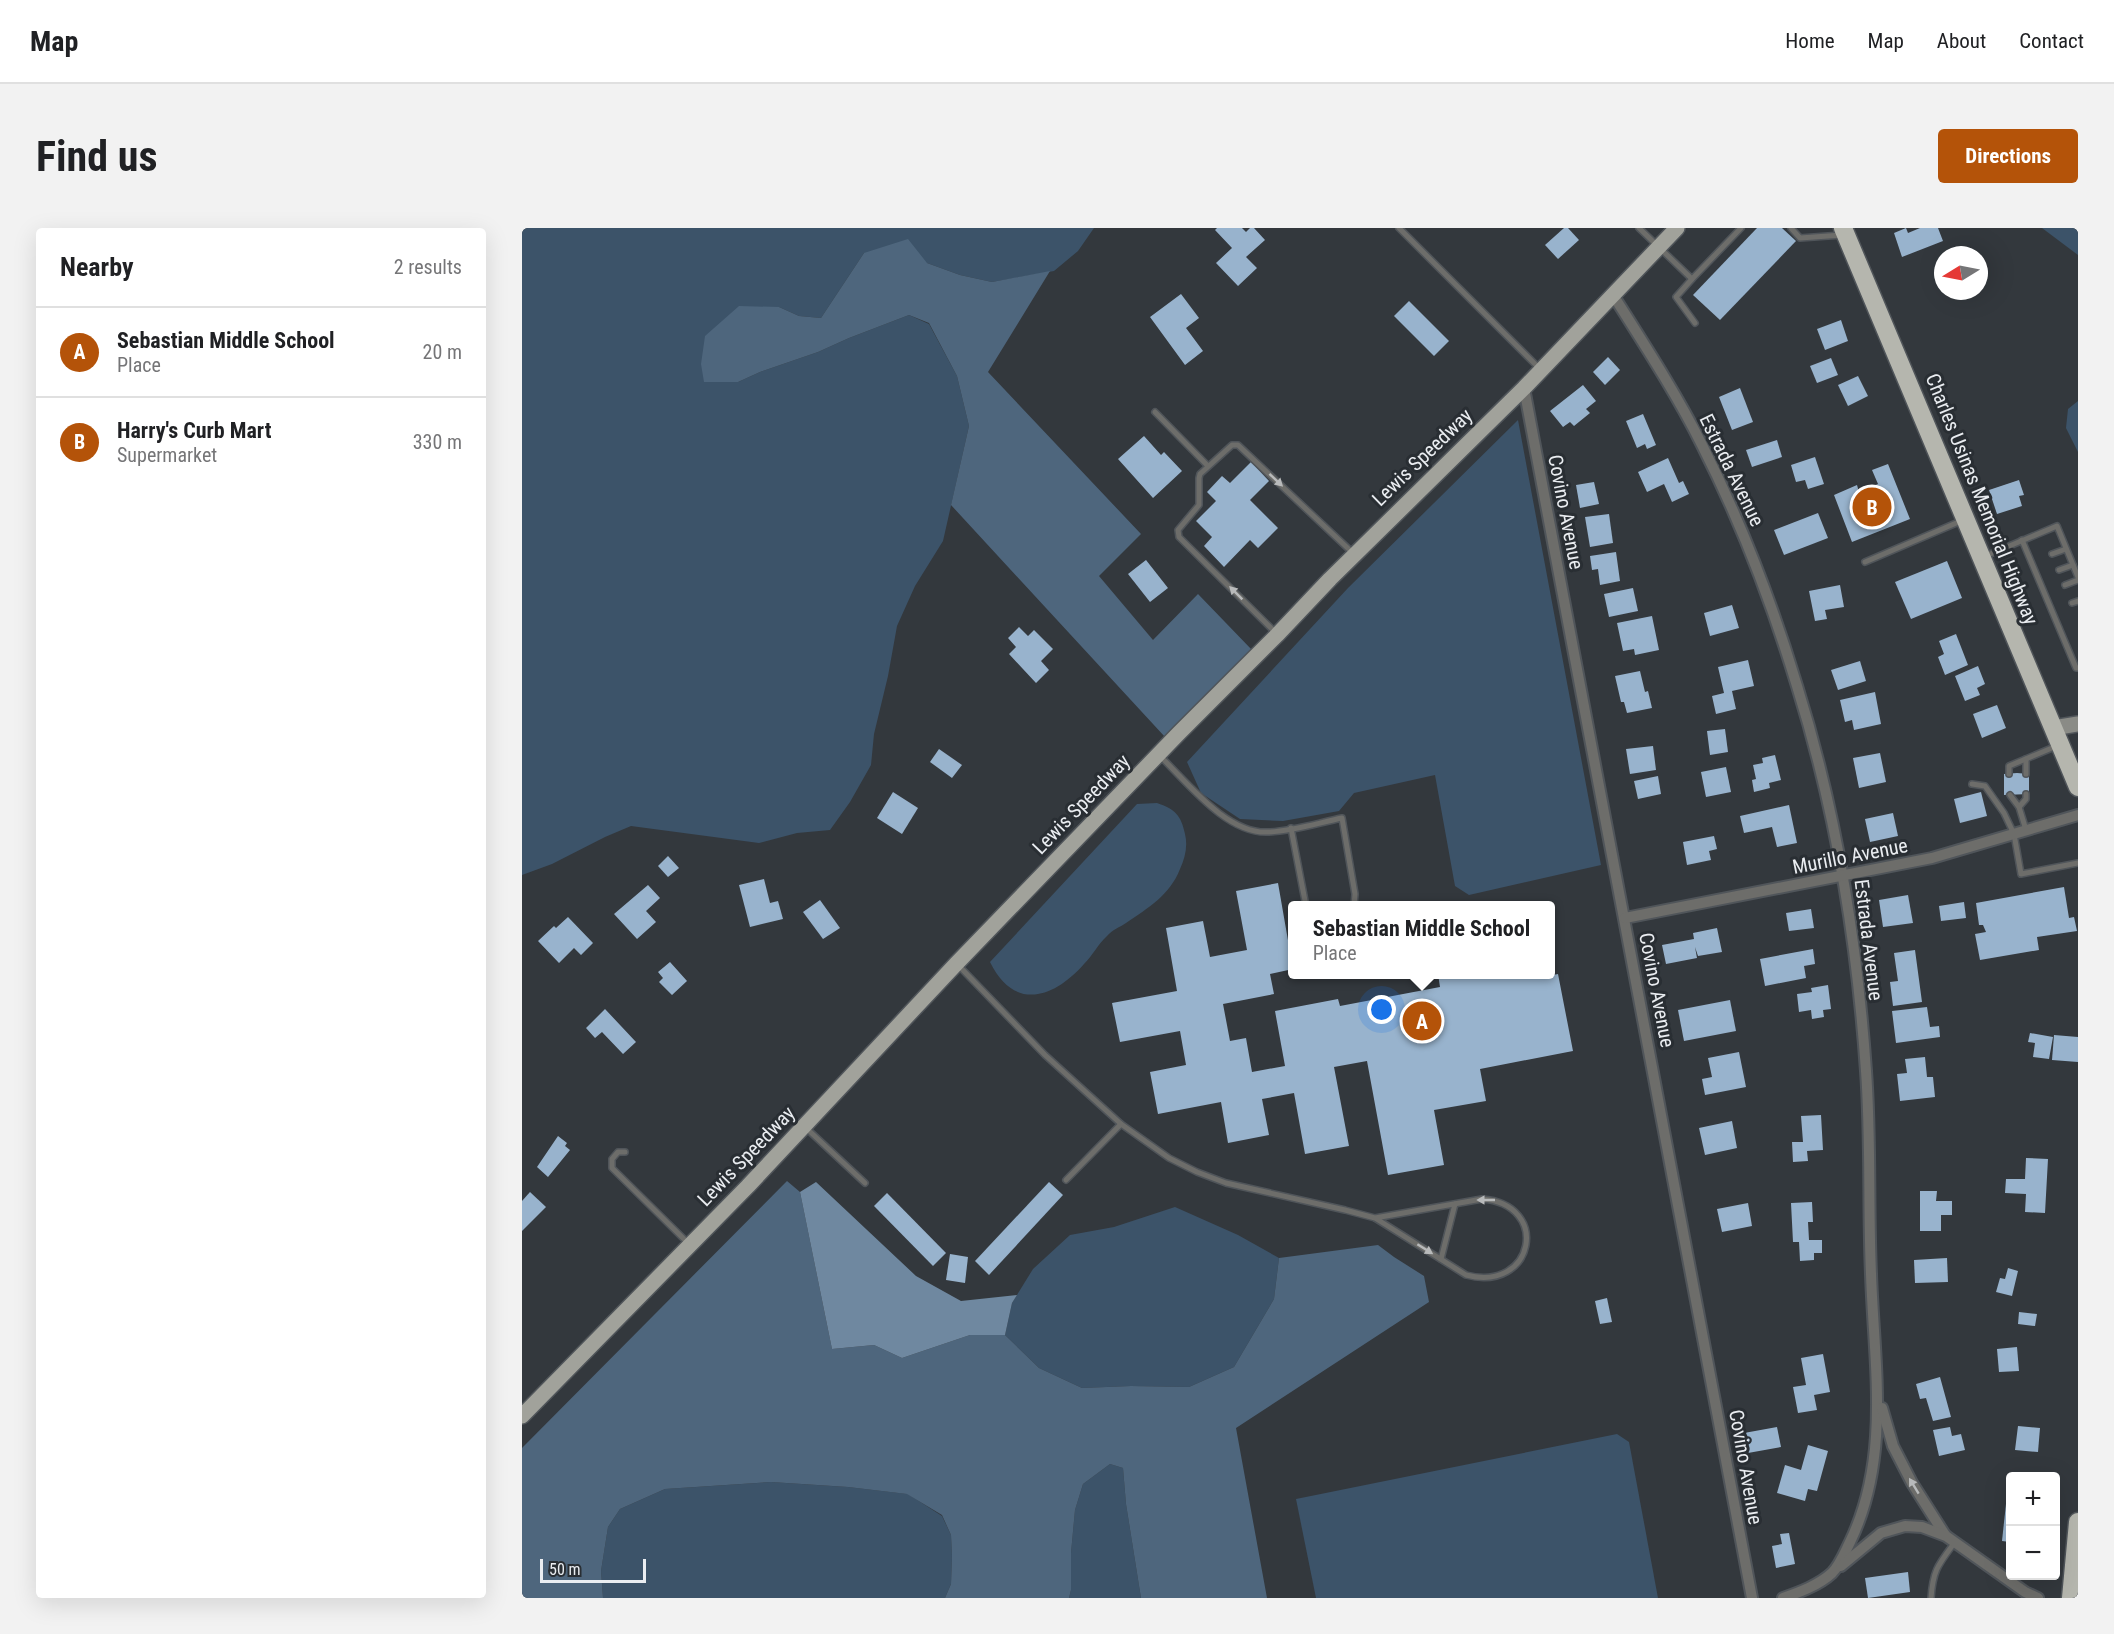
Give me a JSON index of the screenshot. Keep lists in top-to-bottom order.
{
  "streets": {
    "highway": ["Charles Usinas Memorial Highway"],
    "main road": ["Lewis Speedway"],
    "street": ["Estrada Avenue", "Covino Avenue", "Murillo Avenue"]
  },
  "crossings": [
    ["Lewis Speedway", "Estrada Avenue"],
    ["Lewis Speedway", "Covino Avenue"],
    ["Estrada Avenue", "Murillo Avenue"],
    ["Covino Avenue", "Murillo Avenue"]
  ],
  "scale_bar": "50 m",
  "north": "left",
  "page": {
    "header": "Map",
    "nav": [
      "Home",
      "Map",
      "About",
      "Contact"
    ],
    "buttons": "Directions",
    "title": "Find us",
    "heading": ["Nearby", "2 results"],
    "list": [
      {
        "mark": "A",
        "name": "Sebastian Middle School",
        "note": "Place",
        "value": "20 m"
      },
      {
        "mark": "B",
        "name": "Harry's Curb Mart",
        "note": "Supermarket",
        "value": "330 m"
      }
    ],
    "pins": ["B", "A"],
    "popup": ["Sebastian Middle School", "Place"],
    "map_buttons": ["+", "−"],
    "scale": "50 m"
  }
}
